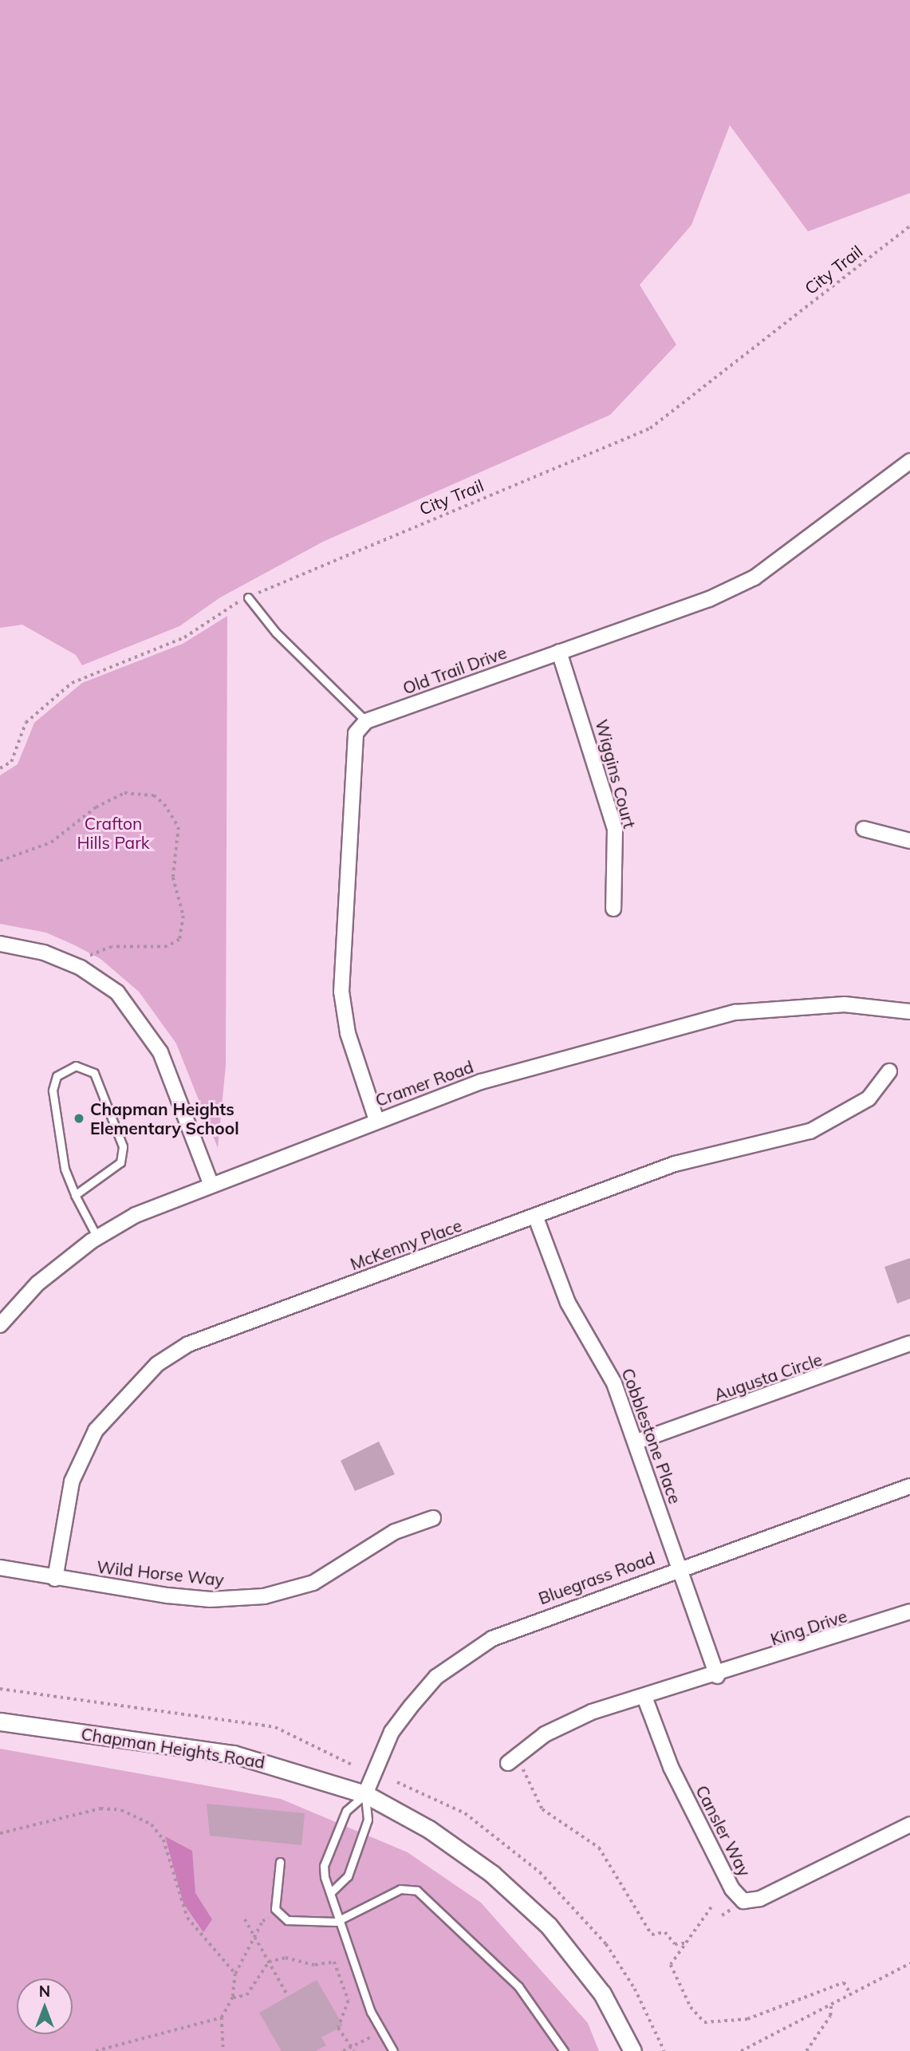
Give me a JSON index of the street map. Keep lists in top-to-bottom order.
{
  "streets": {
    "street": [
      "Old Trail Drive",
      "Wiggins Court",
      "Cramer Road",
      "McKenny Place",
      "Augusta Circle",
      "Cobblestone Place",
      "Wild Horse Way",
      "Bluegrass Road",
      "King Drive",
      "Chapman Heights Road",
      "Cansler Way"
    ],
    "path": ["City Trail"]
  },
  "crossings": [
    ["Old Trail Drive", "Wiggins Court"],
    ["McKenny Place", "Cobblestone Place"],
    ["McKenny Place", "Wild Horse Way"],
    ["Augusta Circle", "Cobblestone Place"],
    ["Cobblestone Place", "Bluegrass Road"],
    ["Cobblestone Place", "King Drive"],
    ["Bluegrass Road", "Chapman Heights Road"],
    ["King Drive", "Cansler Way"]
  ],
  "parks": ["Crafton Hills Park"],
  "places": ["Chapman Heights Elementary School"],
  "north": "top"
}
